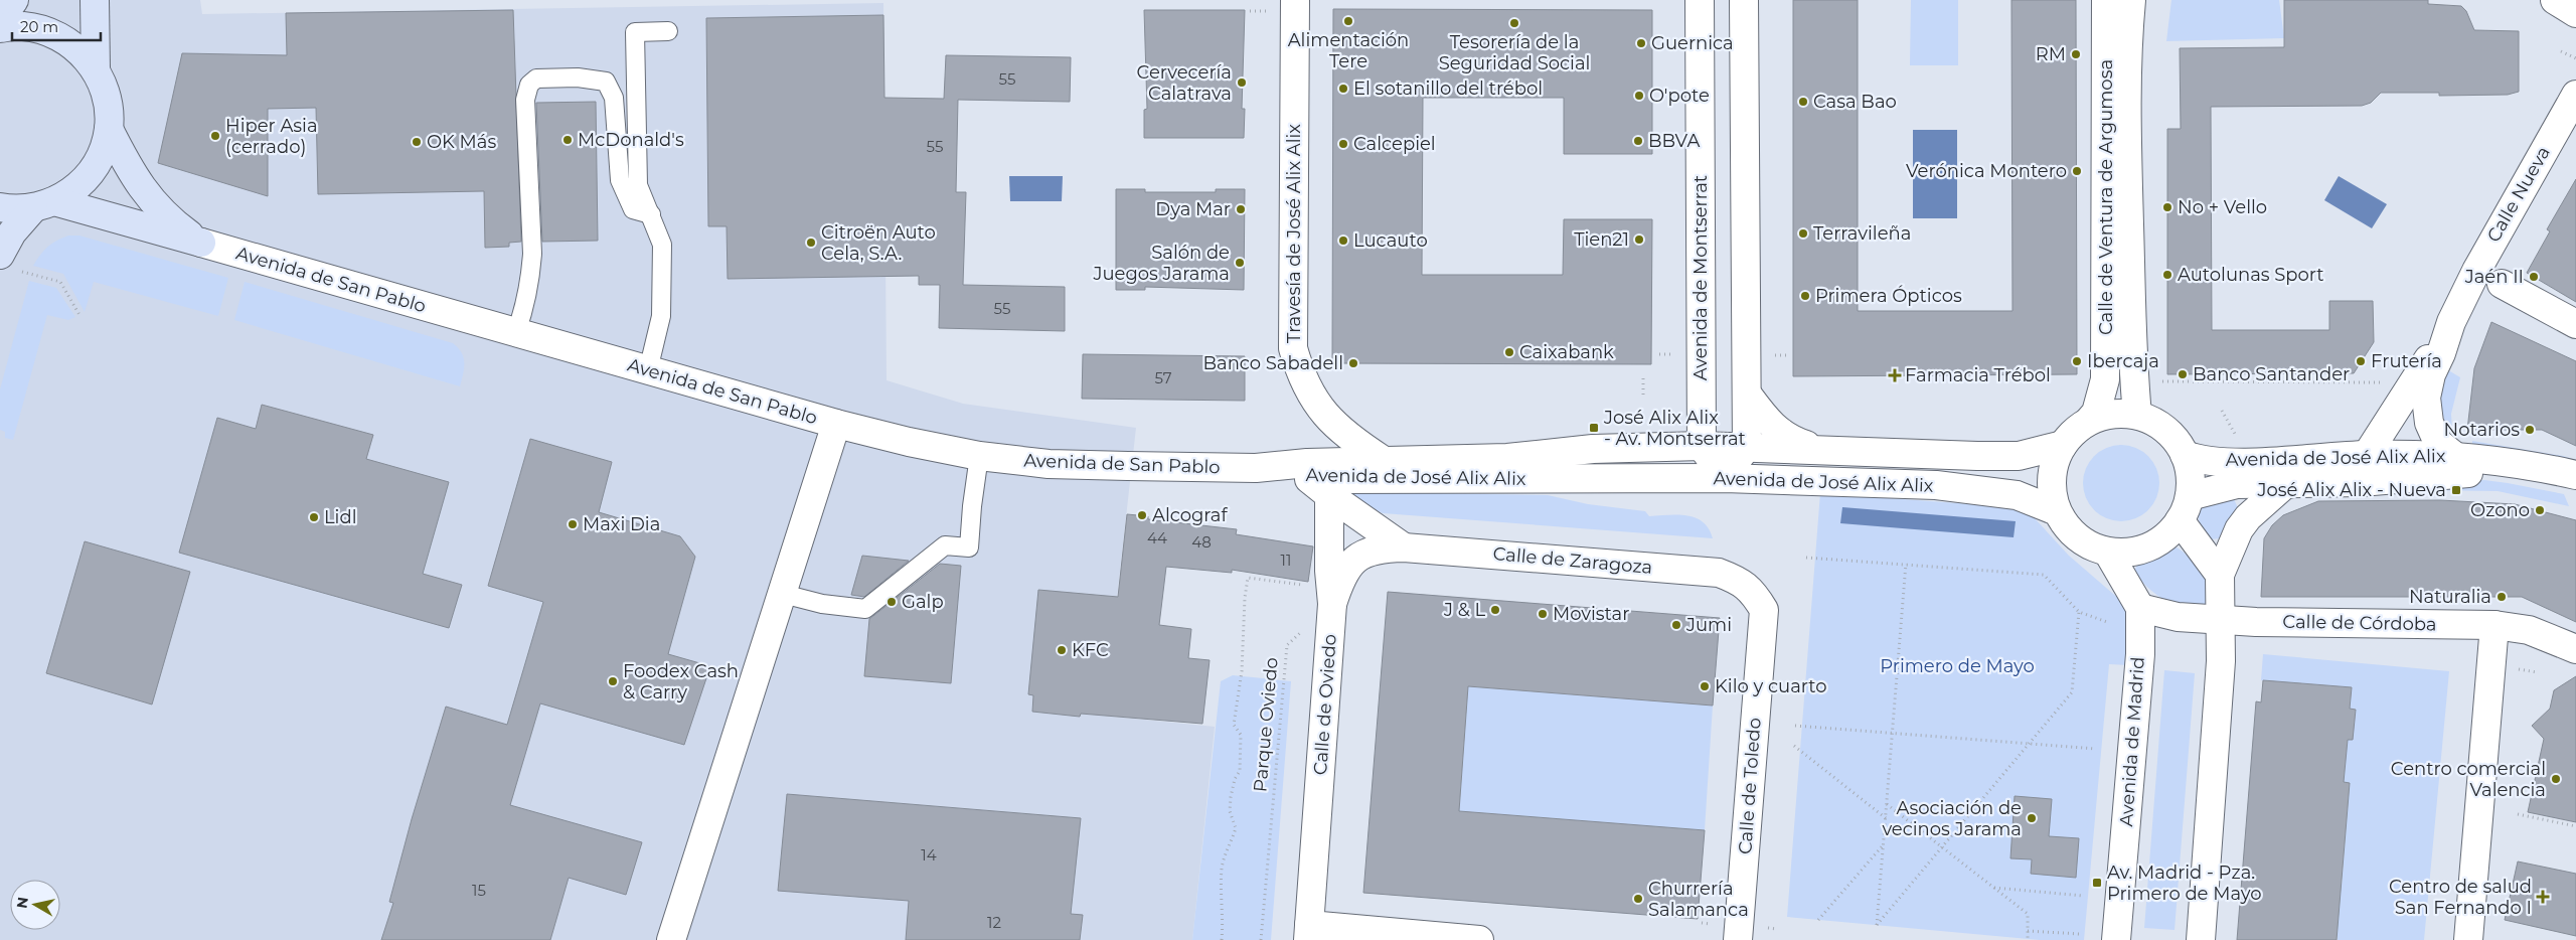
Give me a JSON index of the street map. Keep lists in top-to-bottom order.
{
  "streets": {
    "main road": ["Avenida de San Pablo"],
    "street": [
      "Calle Nueva",
      "Calle de Ventura de Argumosa",
      "Travesía de José Alix Alix",
      "Avenida de Montserrat",
      "Avenida de José Alix Alix",
      "Calle de Zaragoza",
      "Calle de Córdoba",
      "Calle de Oviedo",
      "Avenida de Madrid",
      "Calle de Toledo"
    ],
    "path": ["Parque Oviedo"]
  },
  "crossings": [
    ["Calle Nueva", "Avenida de José Alix Alix"],
    ["Calle de Ventura de Argumosa", "Avenida de José Alix Alix"],
    ["Travesía de José Alix Alix", "Avenida de José Alix Alix"],
    ["Avenida de Montserrat", "Avenida de José Alix Alix"],
    ["Avenida de San Pablo", "Avenida de José Alix Alix"],
    ["Avenida de José Alix Alix", "Calle de Oviedo"],
    ["Calle de Zaragoza", "Calle de Oviedo"],
    ["Calle de Zaragoza", "Calle de Toledo"],
    ["Calle de Córdoba", "Avenida de Madrid"]
  ],
  "parks": ["Primero de Mayo"],
  "places": {
    "other": [
      "Alimentación Tere",
      "Tesorería de la Seguridad Social",
      "Guernica",
      "RM",
      "Cervecería Calatrava",
      "El sotanillo del trébol",
      "O'pote",
      "Casa Bao",
      "Hiper Asia (cerrado)",
      "McDonald's",
      "BBVA",
      "OK Más",
      "Calcepiel",
      "Verónica Montero",
      "No + Vello",
      "Dya Mar",
      "Terravileña",
      "Tien21",
      "Lucauto",
      "Citroën Auto Cela, S.A.",
      "Salón de Juegos Jarama",
      "Autolunas Sport",
      "Jaén II",
      "Primera Ópticos",
      "Caixabank",
      "Ibercaja",
      "Frutería",
      "Banco Sabadell",
      "Banco Santander",
      "Notarios",
      "Ozono",
      "Alcograf",
      "Lidl",
      "Maxi Dia",
      "Naturalia",
      "Galp",
      "J & L",
      "Movistar",
      "Jumi",
      "KFC",
      "Foodex Cash & Carry",
      "Kilo y cuarto",
      "Centro comercial Valencia",
      "Asociación de vecinos Jarama",
      "Churrería Salamanca"
    ],
    "health": ["Farmacia Trébol", "Centro de salud San Fernando I"],
    "transit": ["José Alix Alix - Av. Montserrat", "José Alix Alix - Nueva", "Av. Madrid - Pza. Primero de Mayo"]
  },
  "house_numbers": [
    "55",
    "55",
    "55",
    "57",
    "44",
    "48",
    "11",
    "14",
    "15",
    "12"
  ],
  "scale_bar": "20 m",
  "north": "left"
}
